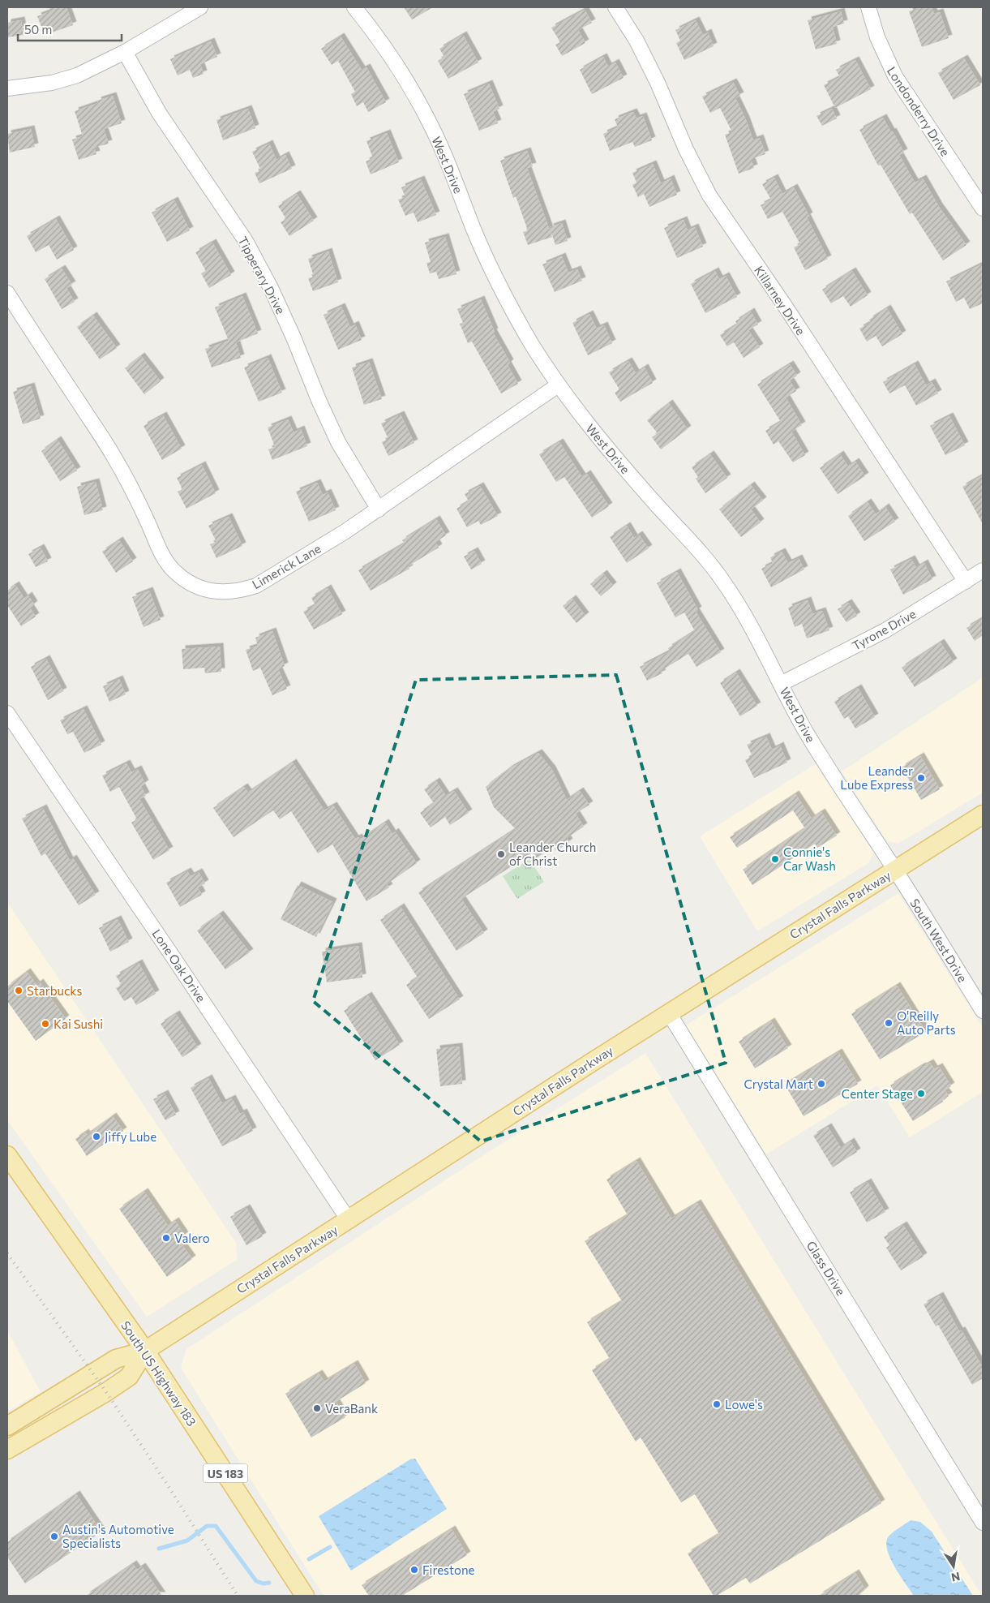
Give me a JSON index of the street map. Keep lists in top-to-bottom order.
{
  "streets": {
    "main road": ["Crystal Falls Parkway", "South US Highway 183", "US 183"],
    "street": [
      "Londonderry Drive",
      "West Drive",
      "Tipperary Drive",
      "Killarney Drive",
      "Limerick Lane",
      "Tyrone Drive",
      "South West Drive",
      "Lone Oak Drive",
      "Glass Drive"
    ]
  },
  "crossings": [
    ["West Drive", "Limerick Lane"],
    ["West Drive", "Tyrone Drive"],
    ["West Drive", "Crystal Falls Parkway"],
    ["West Drive", "South West Drive"],
    ["Tipperary Drive", "Limerick Lane"],
    ["Killarney Drive", "Tyrone Drive"],
    ["Crystal Falls Parkway", "South West Drive"],
    ["Crystal Falls Parkway", "Lone Oak Drive"],
    ["Crystal Falls Parkway", "Glass Drive"],
    ["Crystal Falls Parkway", "South US Highway 183"]
  ],
  "places": [
    "Leander Lube Express",
    "Leander Church of Christ",
    "Connie's Car Wash",
    "Starbucks",
    "O'Reilly Auto Parts",
    "Kai Sushi",
    "Crystal Mart",
    "Center Stage",
    "Jiffy Lube",
    "Valero",
    "Lowe's",
    "VeraBank",
    "Austin's Automotive Specialists",
    "Firestone"
  ],
  "scale_bar": "50 m",
  "north": "bottom"
}
